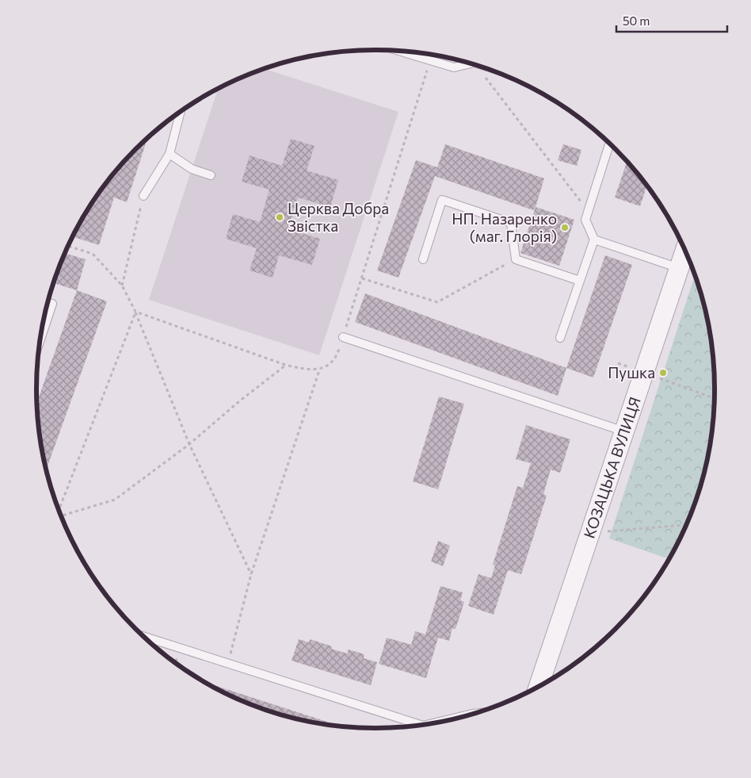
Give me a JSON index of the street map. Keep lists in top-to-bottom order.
{
  "streets": {
    "street": ["КОЗАЦЬКА ВУЛИЦЯ"]
  },
  "places": ["Церква Добра Звістка", "НП. Назаренко (маг. Глорія)", "Пушка"],
  "scale_bar": "50 m"
}
